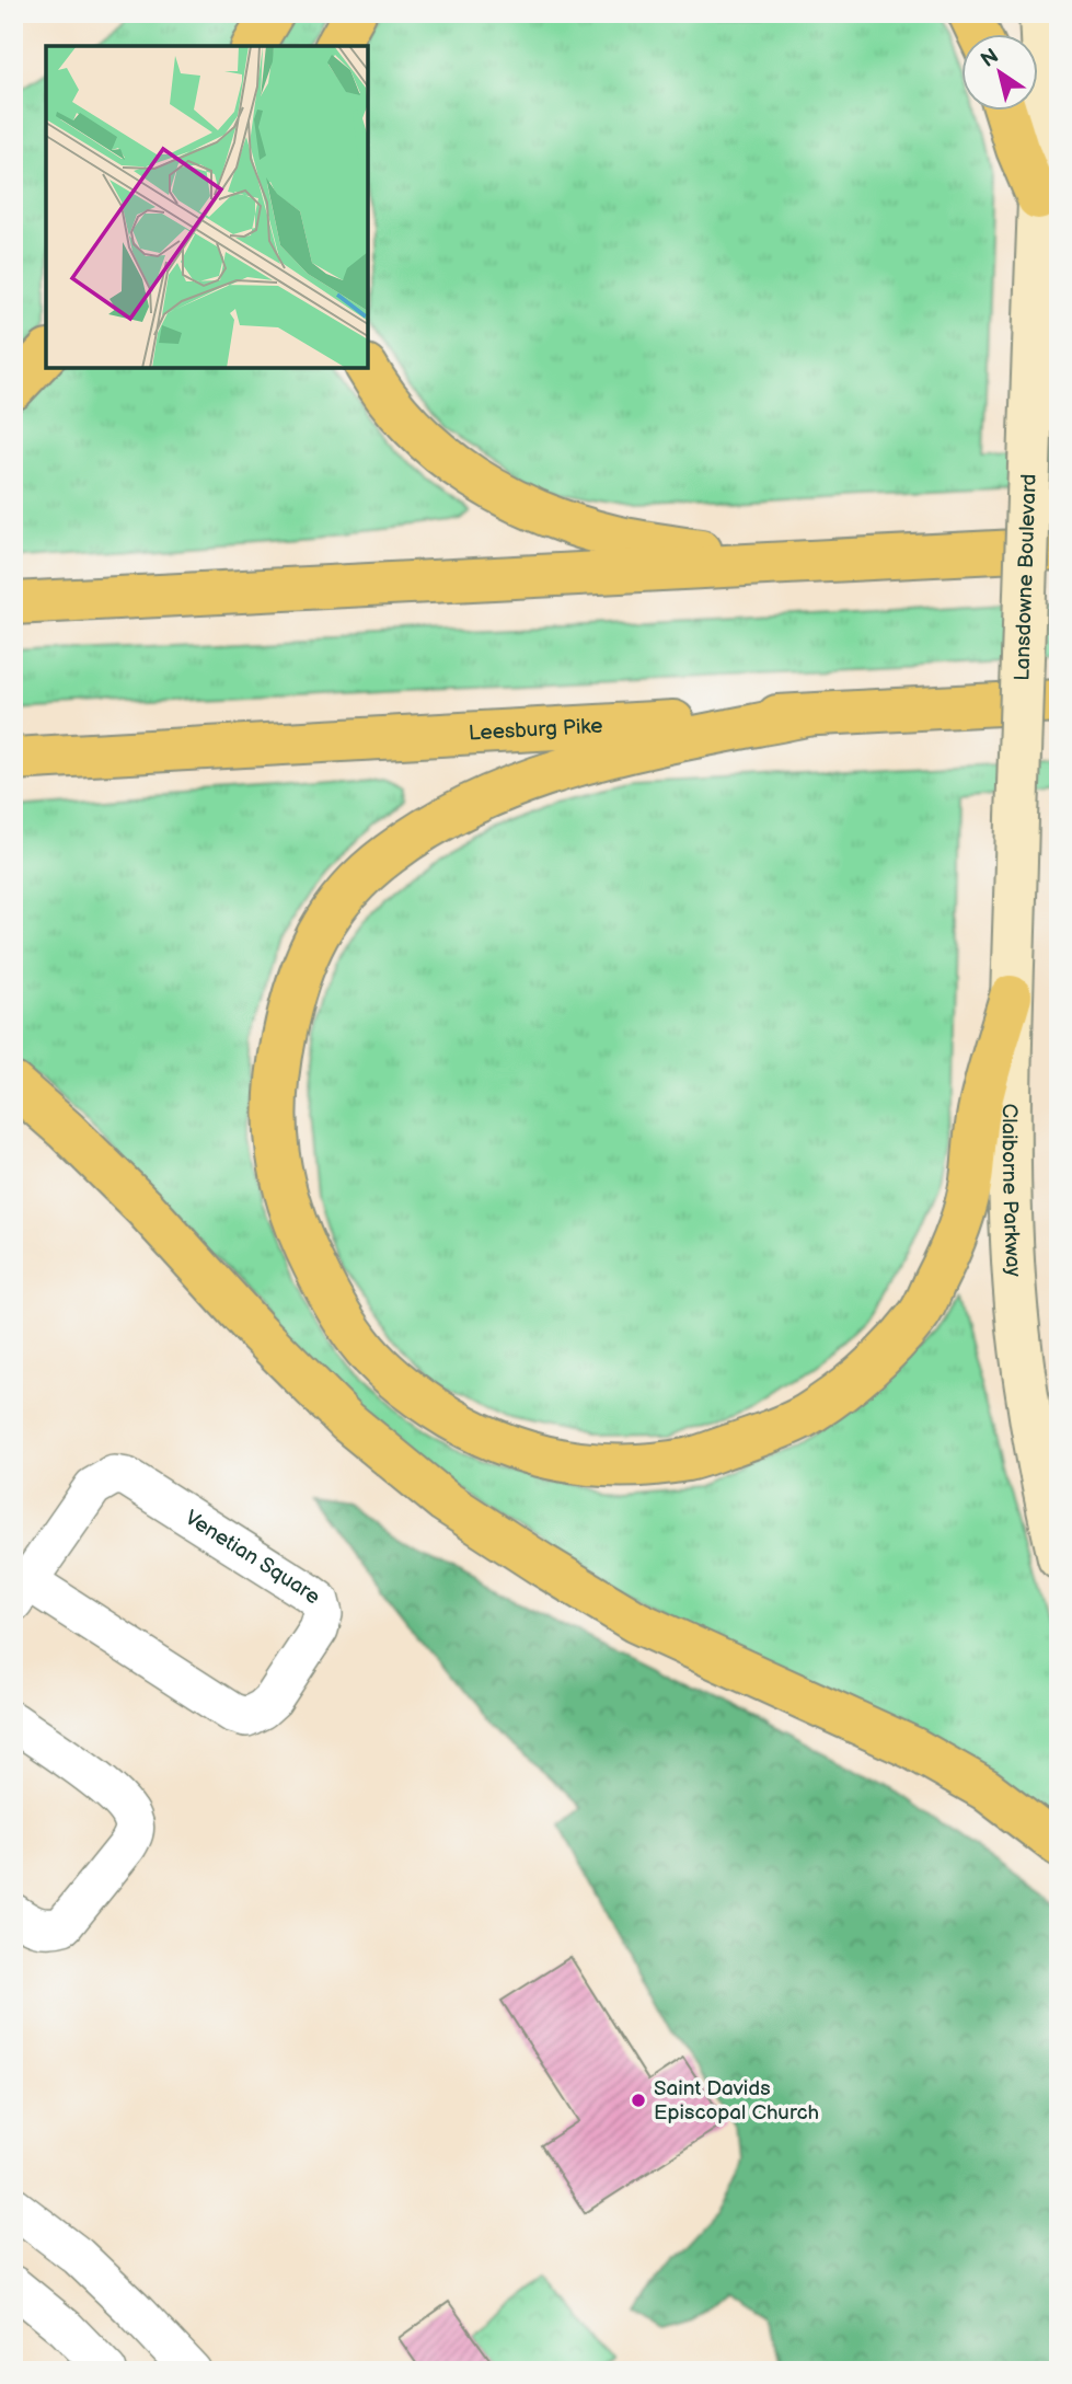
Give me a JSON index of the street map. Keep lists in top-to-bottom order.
{
  "streets": {
    "highway": ["Leesburg Pike"],
    "main road": ["Lansdowne Boulevard", "Claiborne Parkway"],
    "street": ["Venetian Square"]
  },
  "crossings": [
    ["Lansdowne Boulevard", "Claiborne Parkway"]
  ],
  "places": ["Saint Davids Episcopal Church"],
  "north": "top left"
}
